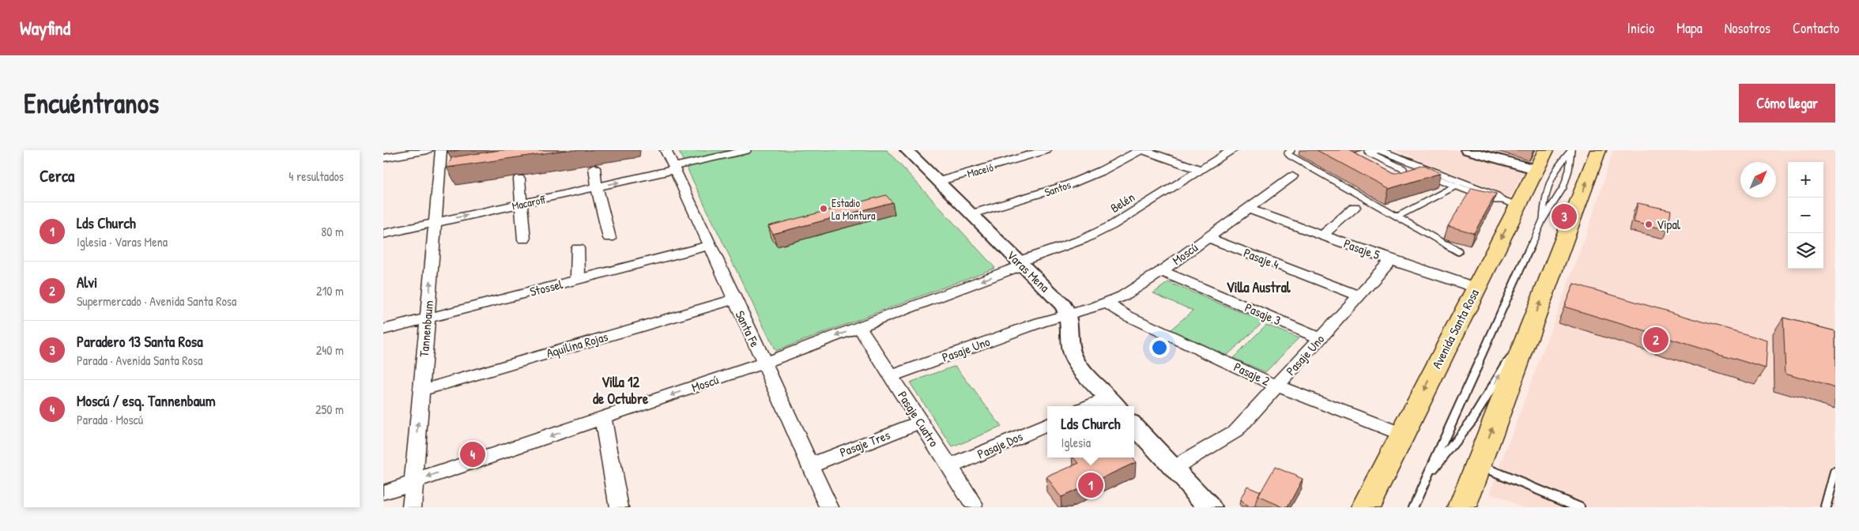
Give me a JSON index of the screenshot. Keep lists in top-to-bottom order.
{
  "streets": {
    "main road": ["Avenida Santa Rosa"],
    "street": [
      "Maceió",
      "Santos",
      "Macaroff",
      "Belén",
      "Pasaje 5",
      "Moscú",
      "Pasaje 4",
      "Varas Mena",
      "Stossel",
      "Pasaje 3",
      "Tannenbaum",
      "Santa Fe",
      "Aquilina Rojas",
      "Pasaje Uno",
      "Pasaje 2",
      "Pasaje Cuatro",
      "Pasaje Tres",
      "Pasaje Dos"
    ]
  },
  "crossings": [
    ["Maceió", "Varas Mena"],
    ["Santos", "Varas Mena"],
    ["Macaroff", "Tannenbaum"],
    ["Macaroff", "Santa Fe"],
    ["Belén", "Moscú"],
    ["Belén", "Varas Mena"],
    ["Pasaje 5", "Moscú"],
    ["Pasaje 5", "Avenida Santa Rosa"],
    ["Pasaje 5", "Pasaje Uno"],
    ["Moscú", "Pasaje 4"],
    ["Moscú", "Varas Mena"],
    ["Moscú", "Pasaje 3"],
    ["Moscú", "Tannenbaum"],
    ["Moscú", "Santa Fe"],
    ["Moscú", "Pasaje Uno"],
    ["Moscú", "Pasaje 2"],
    ["Moscú", "Pasaje Cuatro"],
    ["Pasaje 4", "Pasaje Uno"],
    ["Varas Mena", "Pasaje Uno"],
    ["Stossel", "Tannenbaum"],
    ["Stossel", "Santa Fe"],
    ["Pasaje 3", "Pasaje Uno"],
    ["Tannenbaum", "Aquilina Rojas"],
    ["Santa Fe", "Aquilina Rojas"],
    ["Santa Fe", "Pasaje Tres"],
    ["Avenida Santa Rosa", "Pasaje 2"],
    ["Pasaje Uno", "Pasaje 2"],
    ["Pasaje Uno", "Pasaje Cuatro"],
    ["Pasaje Cuatro", "Pasaje Tres"],
    ["Pasaje Cuatro", "Pasaje Dos"]
  ],
  "one_way": ["Macaroff", "Moscú", "Tannenbaum"],
  "districts": ["Villa Austral", "Villa 12 de Octubre"],
  "places": ["Estadio La Montura", "Vipal"],
  "north": "top right",
  "page": {
    "header": "Wayfind",
    "nav": [
      "Inicio",
      "Mapa",
      "Nosotros",
      "Contacto"
    ],
    "buttons": "Cómo llegar",
    "title": "Encuéntranos",
    "heading": ["Cerca", "4 resultados"],
    "map_buttons": ["+", "−"],
    "list": [
      {
        "mark": "1",
        "name": "Lds Church",
        "note": "Iglesia · Varas Mena",
        "value": "80 m"
      },
      {
        "mark": "2",
        "name": "Alvi",
        "note": "Supermercado · Avenida Santa Rosa",
        "value": "210 m"
      },
      {
        "mark": "3",
        "name": "Paradero 13 Santa Rosa",
        "note": "Parada · Avenida Santa Rosa",
        "value": "240 m"
      },
      {
        "mark": "4",
        "name": "Moscú / esq. Tannenbaum",
        "note": "Parada · Moscú",
        "value": "250 m"
      }
    ],
    "pins": [
      "3",
      "2",
      "4",
      "1"
    ],
    "popup": ["Lds Church", "Iglesia"]
  }
}
